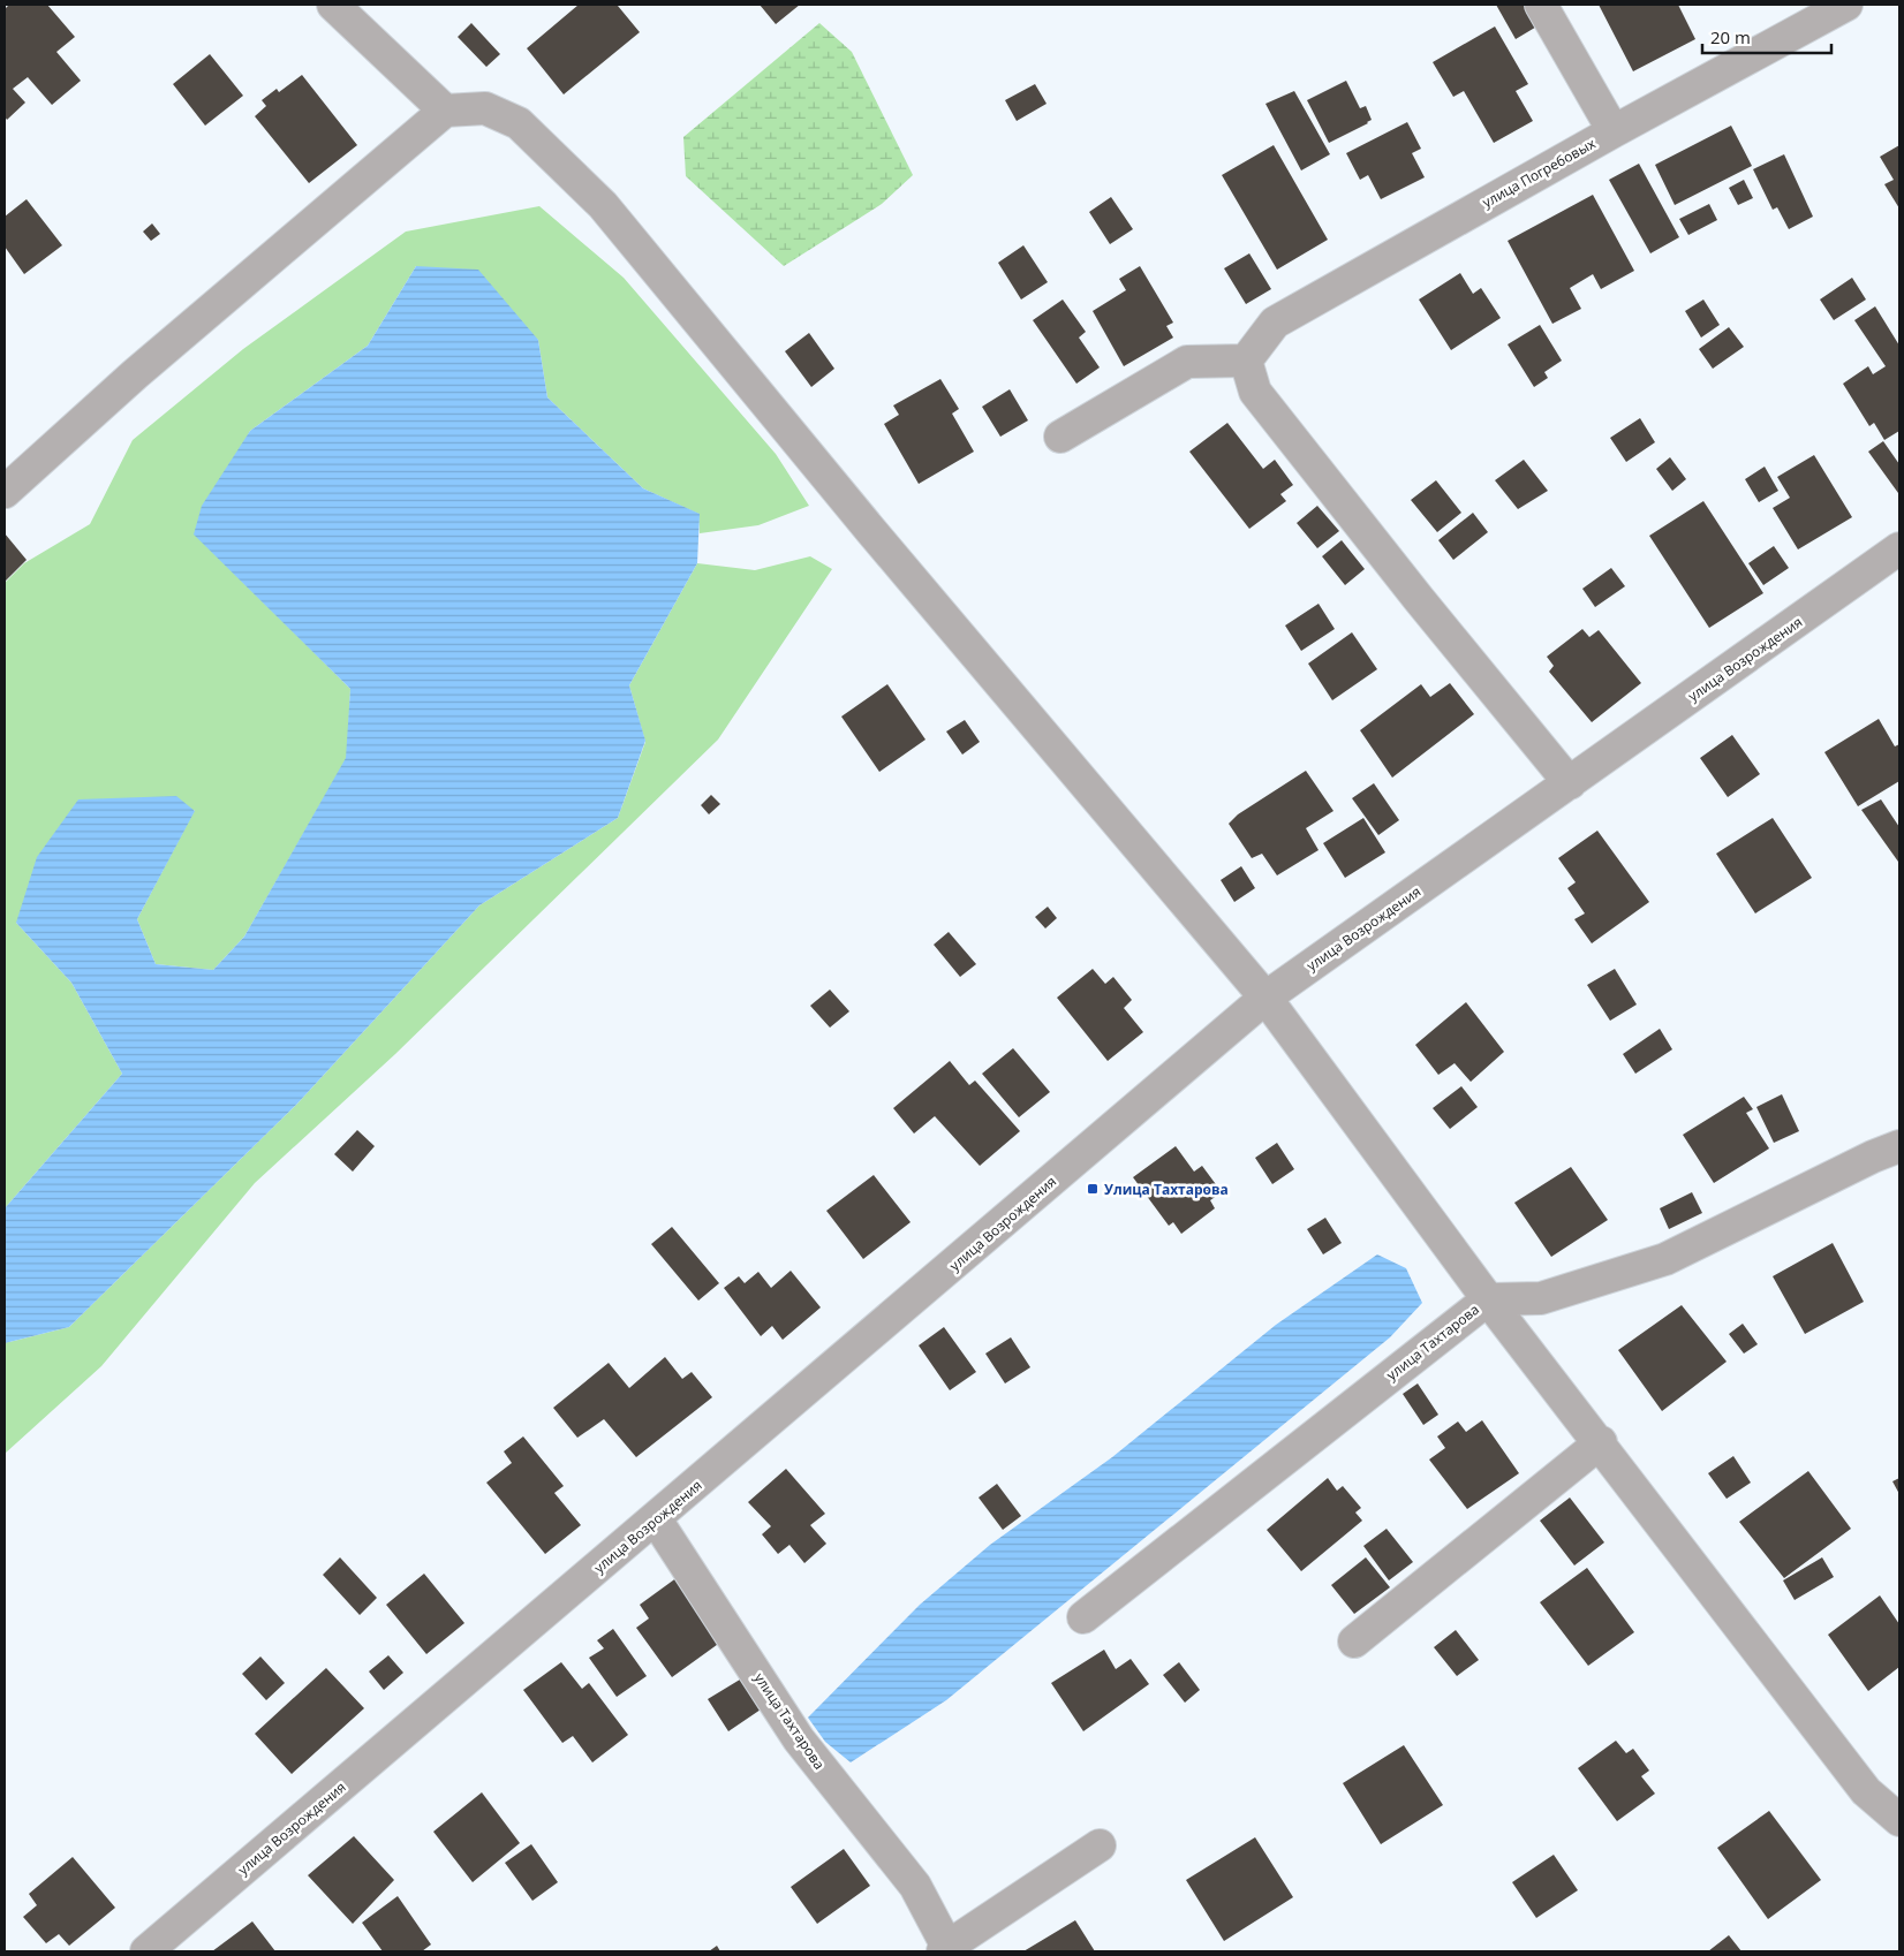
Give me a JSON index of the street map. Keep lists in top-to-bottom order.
{
  "streets": {
    "street": ["улица Погребовых", "улица Возрождения", "улица Тахтарова"]
  },
  "crossings": [
    ["улица Возрождения", "улица Тахтарова"]
  ],
  "places": {
    "transit": ["Улица Тахтарова"]
  },
  "scale_bar": "20 m"
}
